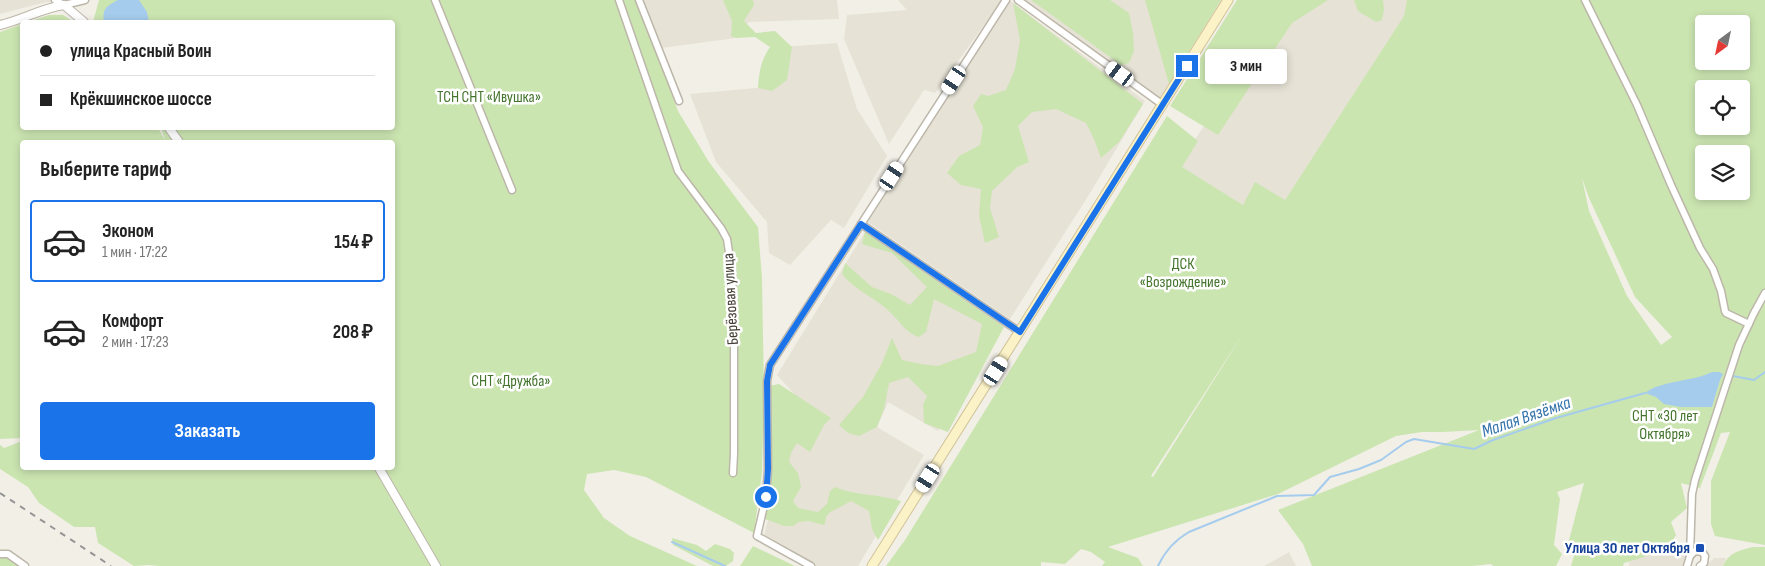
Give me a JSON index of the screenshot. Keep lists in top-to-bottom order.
{
  "streets": {
    "street": ["Берёзовая улица"]
  },
  "water": ["Малая Вязёмка"],
  "parks": [
    "ТСН СНТ «Ивушка»",
    "ДСК «Возрождение»",
    "СНТ «Дружба»",
    "СНТ «30 лет Октября»"
  ],
  "places": {
    "transit": ["Улица 30 лет Октября"]
  },
  "north": "bottom left",
  "page": {
    "banner": ["улица Красный Воин", "Крёкшинское шоссе"],
    "bubble": "3 мин",
    "heading": "Выберите тариф",
    "list": [
      {
        "name": "Эконом",
        "note": "1 мин · 17:22",
        "value": "154 ₽"
      },
      {
        "name": "Комфорт",
        "note": "2 мин · 17:23",
        "value": "208 ₽"
      }
    ],
    "buttons": "Заказать"
  }
}
